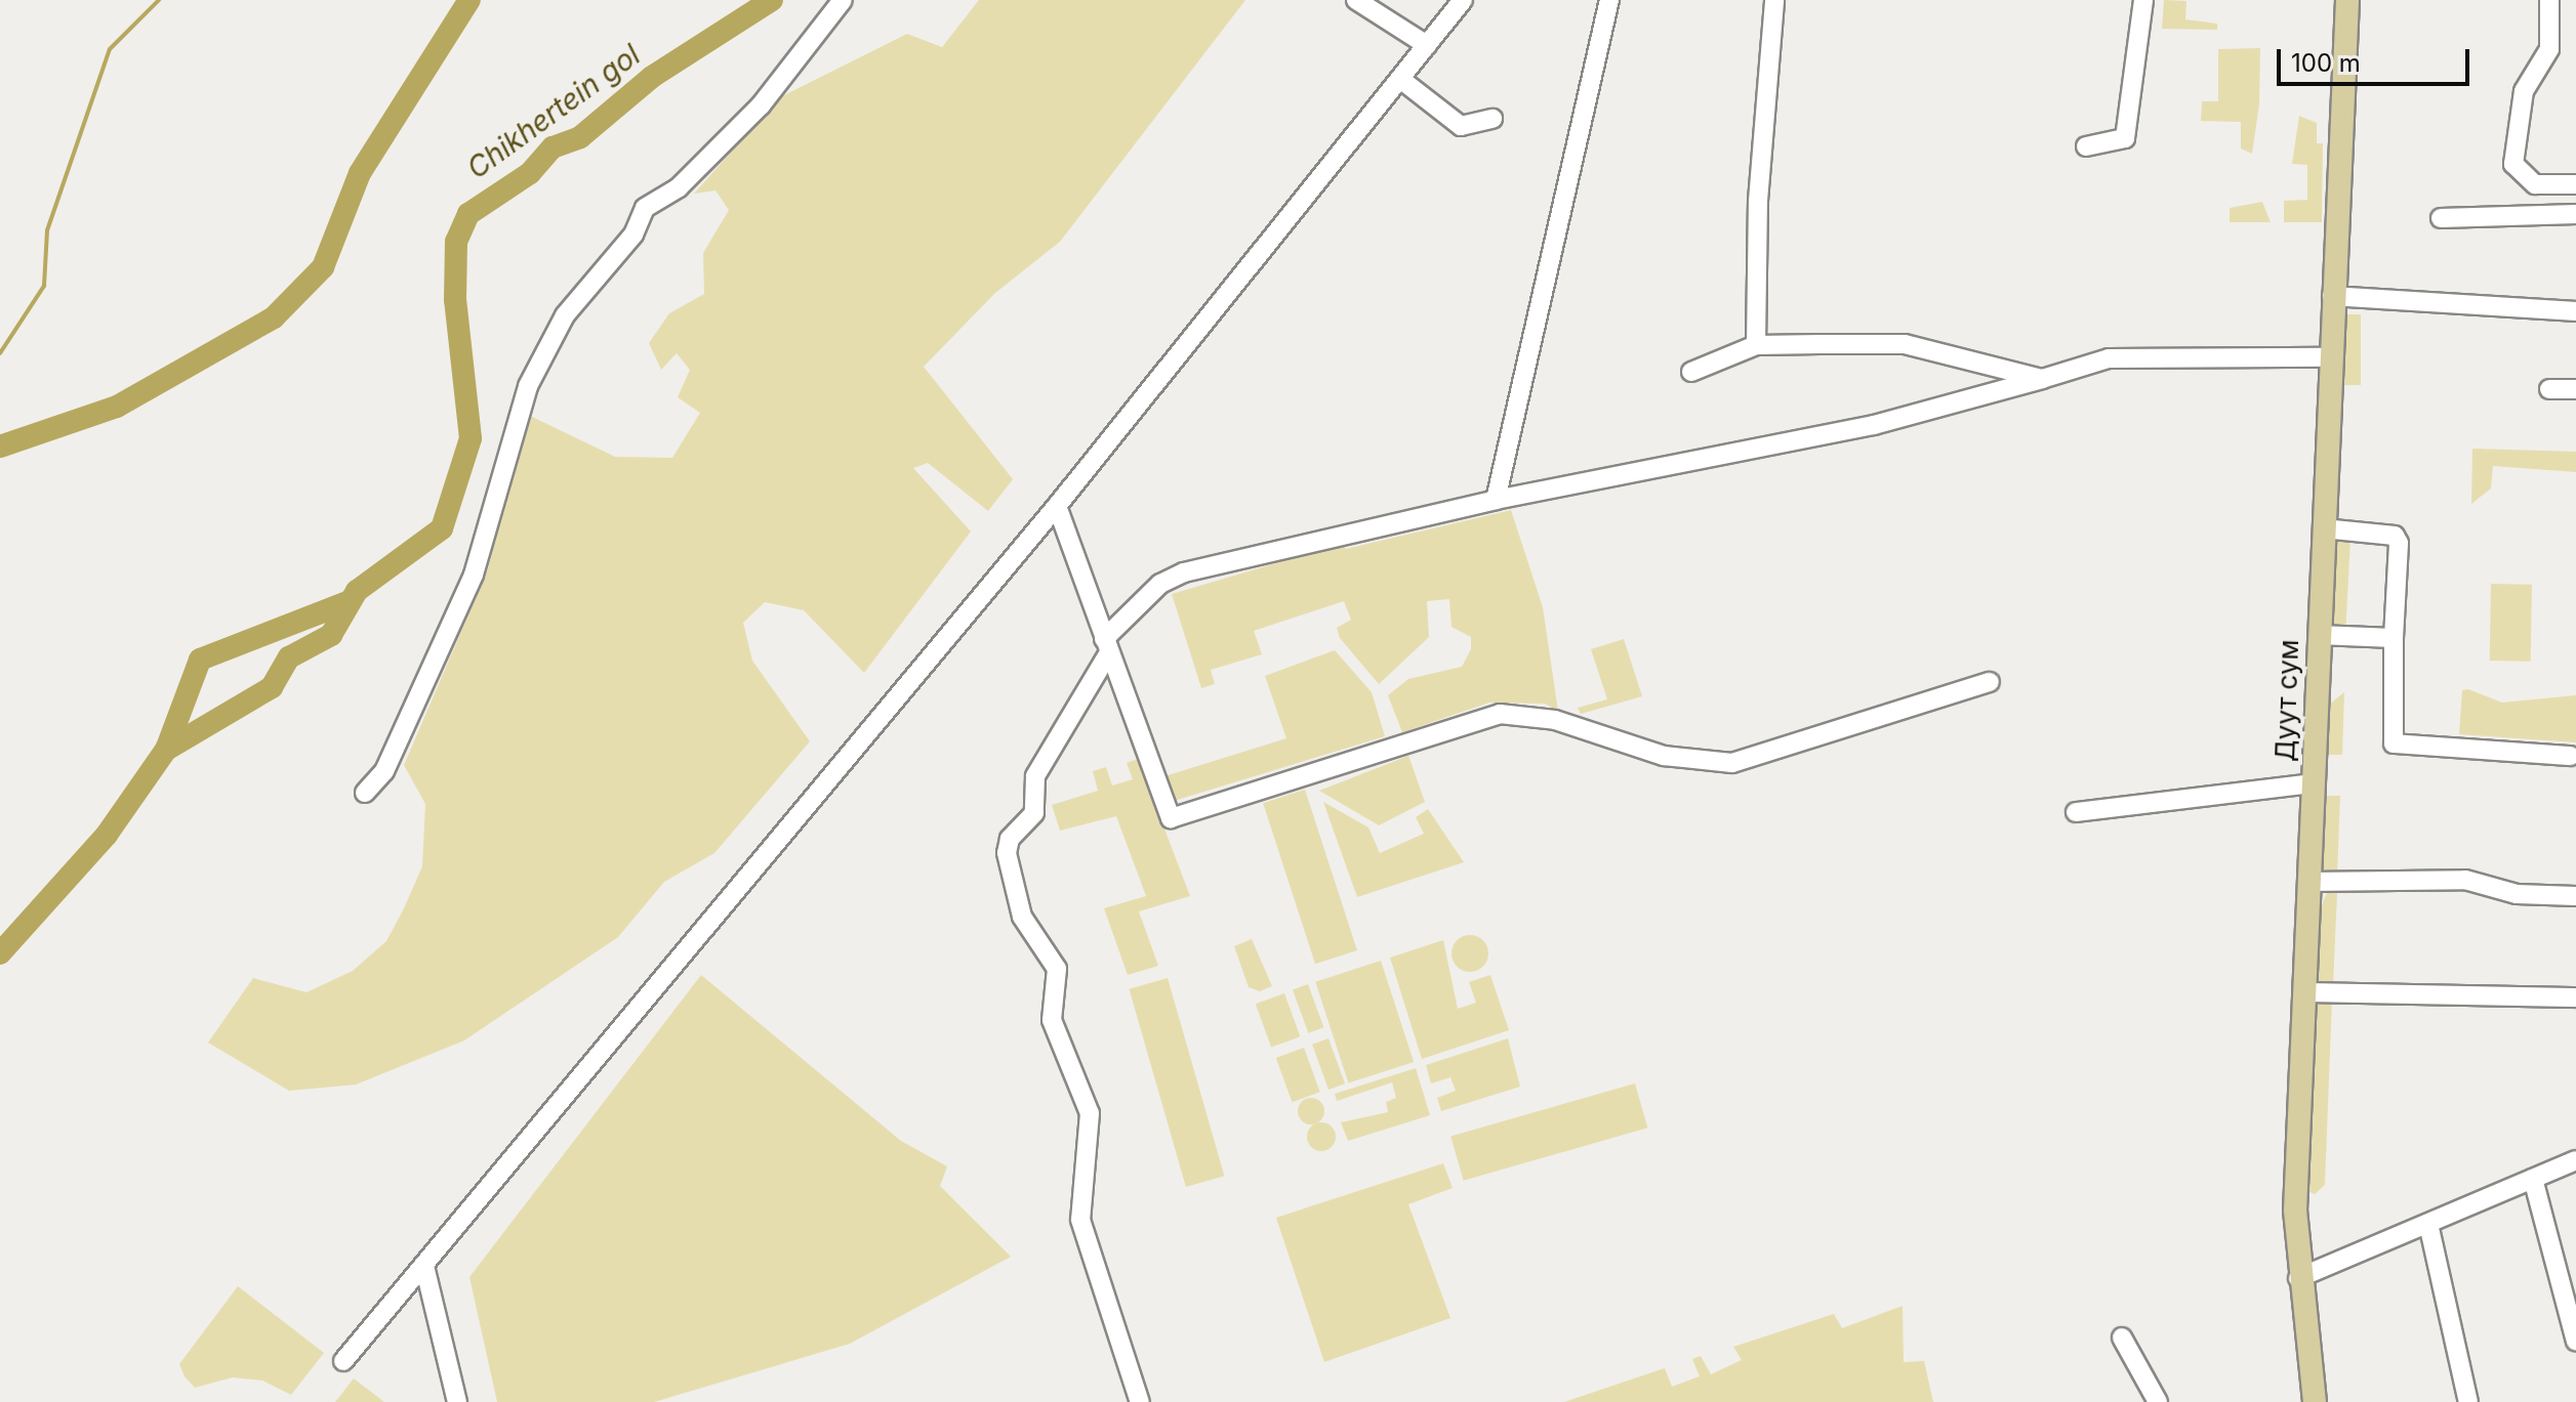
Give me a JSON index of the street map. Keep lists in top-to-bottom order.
{
  "streets": {
    "main road": ["Дуут сум"]
  },
  "water": ["Chikhertein gol"],
  "scale_bar": "100 m"
}
